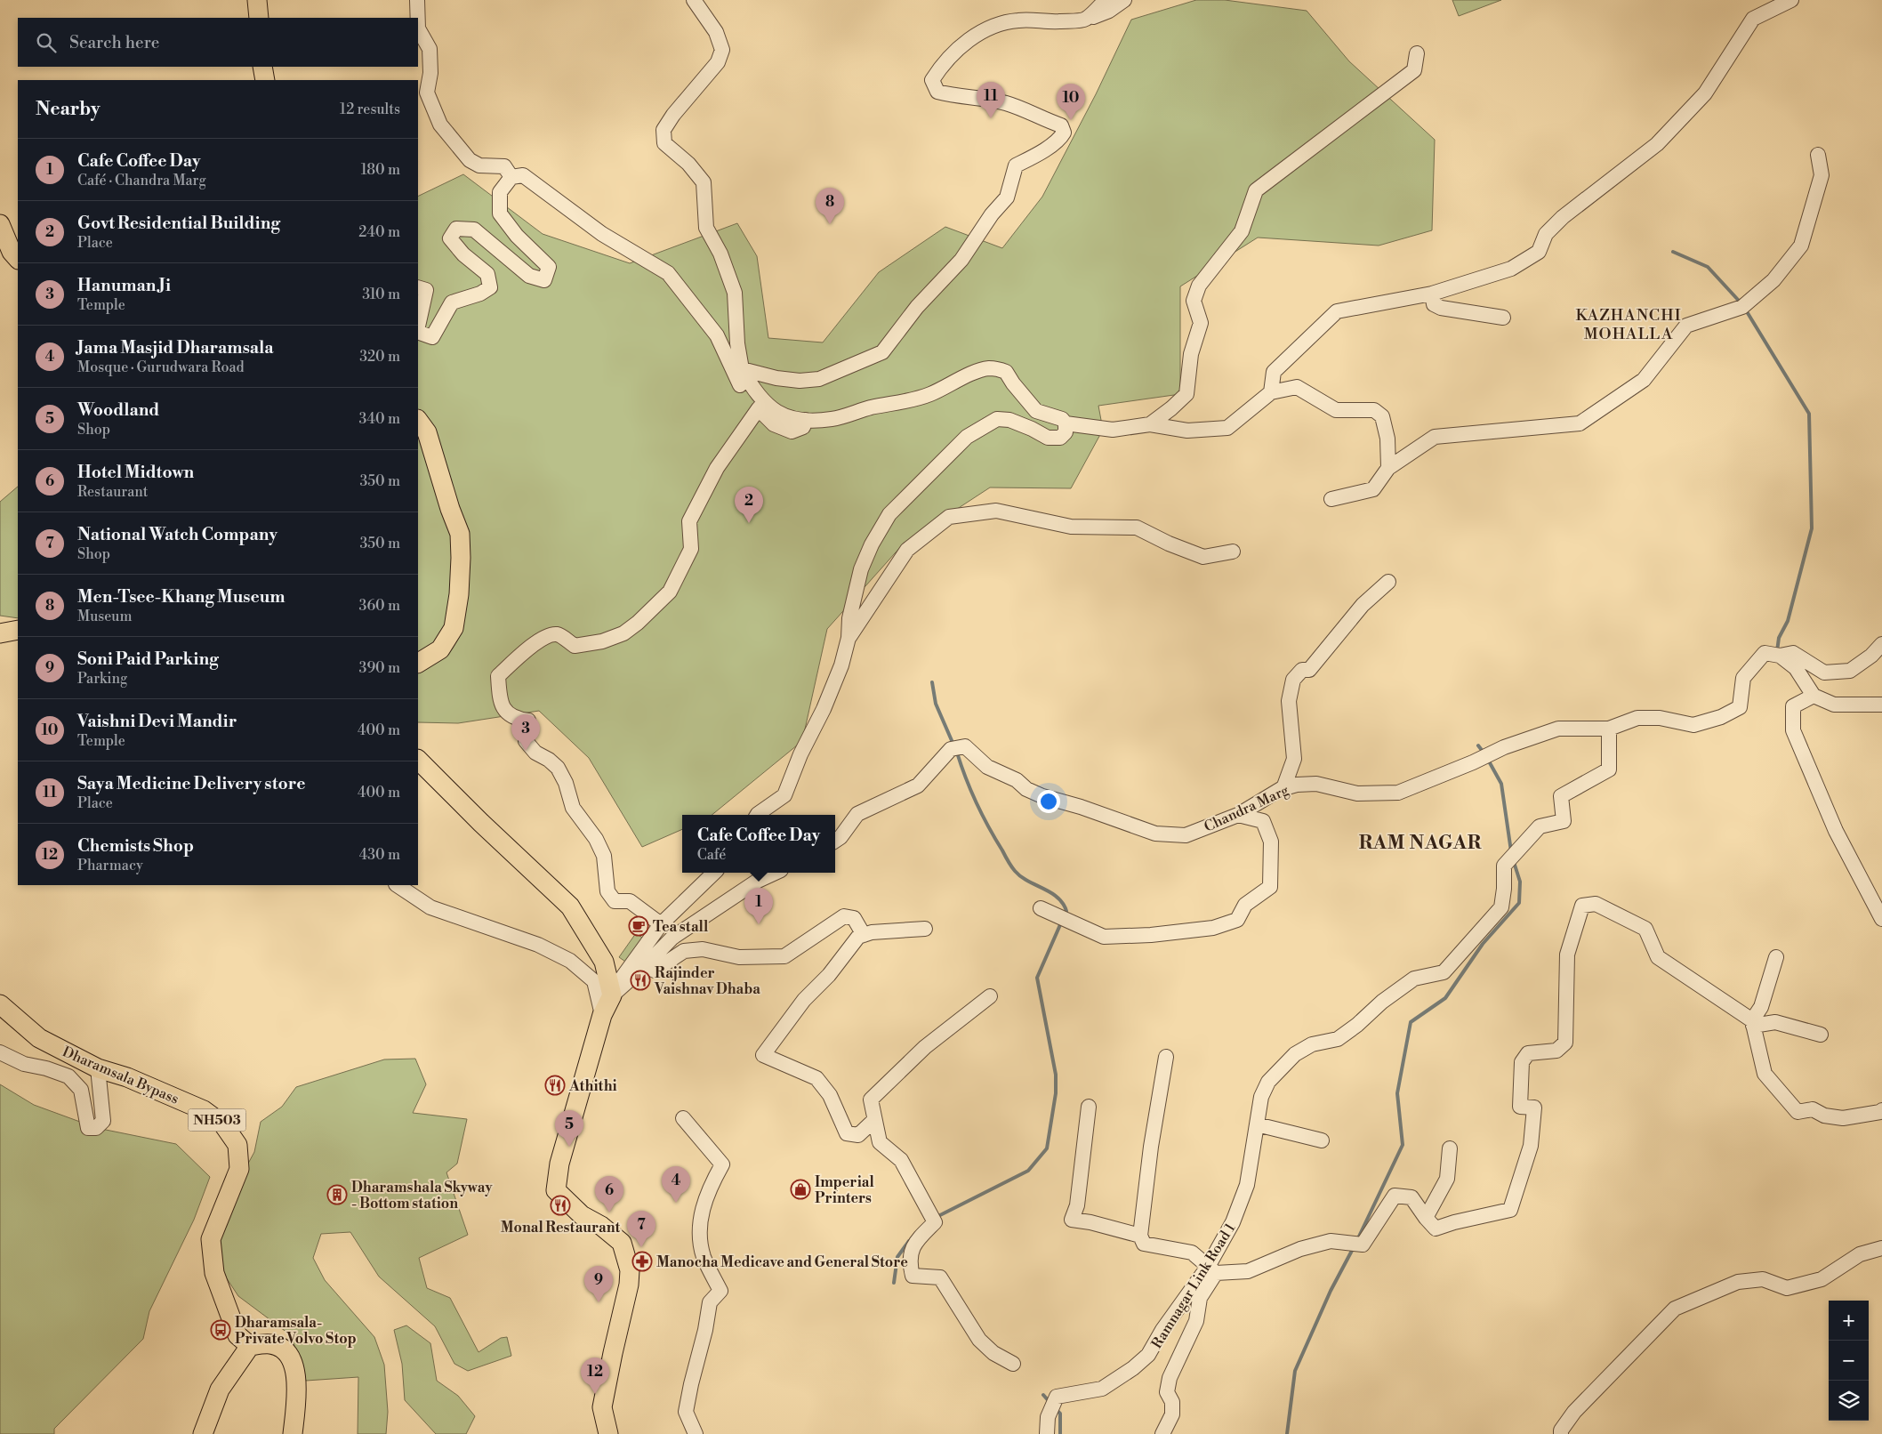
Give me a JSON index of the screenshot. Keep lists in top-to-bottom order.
{
  "streets": {
    "main road": ["Dharamsala Bypass", "NH503"],
    "street": ["Chandra Marg", "Ramnagar Link Road 1"]
  },
  "crossings": [
    ["Chandra Marg", "Ramnagar Link Road 1"]
  ],
  "districts": ["KAZHANCHI MOHALLA", "RAM NAGAR"],
  "places": {
    "cafe": ["Tea stall"],
    "restaurant": ["Rajinder Vaishnav Dhaba", "Athithi", "Monal Restaurant"],
    "shop": ["Imperial Printers"],
    "building": ["Dharamshala Skyway - Bottom station"],
    "pharmacy": ["Manocha Medicave and General Store"],
    "bus stop": ["Dharamsala- Private Volvo Stop"]
  },
  "page": {
    "search": "Search here",
    "heading": ["Nearby", "12 results"],
    "pins": [
      "11",
      "10",
      "8",
      "2",
      "3",
      "1",
      "5",
      "4",
      "6",
      "7",
      "9",
      "12"
    ],
    "list": [
      {
        "mark": "1",
        "name": "Cafe Coffee Day",
        "note": "Café · Chandra Marg",
        "value": "180 m"
      },
      {
        "mark": "2",
        "name": "Govt Residential Building",
        "note": "Place",
        "value": "240 m"
      },
      {
        "mark": "3",
        "name": "Hanuman Ji",
        "note": "Temple",
        "value": "310 m"
      },
      {
        "mark": "4",
        "name": "Jama Masjid Dharamsala",
        "note": "Mosque · Gurudwara Road",
        "value": "320 m"
      },
      {
        "mark": "5",
        "name": "Woodland",
        "note": "Shop",
        "value": "340 m"
      },
      {
        "mark": "6",
        "name": "Hotel Midtown",
        "note": "Restaurant",
        "value": "350 m"
      },
      {
        "mark": "7",
        "name": "National Watch Company",
        "note": "Shop",
        "value": "350 m"
      },
      {
        "mark": "8",
        "name": "Men-Tsee-Khang Museum",
        "note": "Museum",
        "value": "360 m"
      },
      {
        "mark": "9",
        "name": "Soni Paid Parking",
        "note": "Parking",
        "value": "390 m"
      },
      {
        "mark": "10",
        "name": "Vaishni Devi Mandir",
        "note": "Temple",
        "value": "400 m"
      },
      {
        "mark": "11",
        "name": "Saya Medicine Delivery store",
        "note": "Place",
        "value": "400 m"
      },
      {
        "mark": "12",
        "name": "Chemists Shop",
        "note": "Pharmacy",
        "value": "430 m"
      }
    ],
    "popup": ["Cafe Coffee Day", "Café"],
    "map_buttons": ["+", "−"]
  }
}
